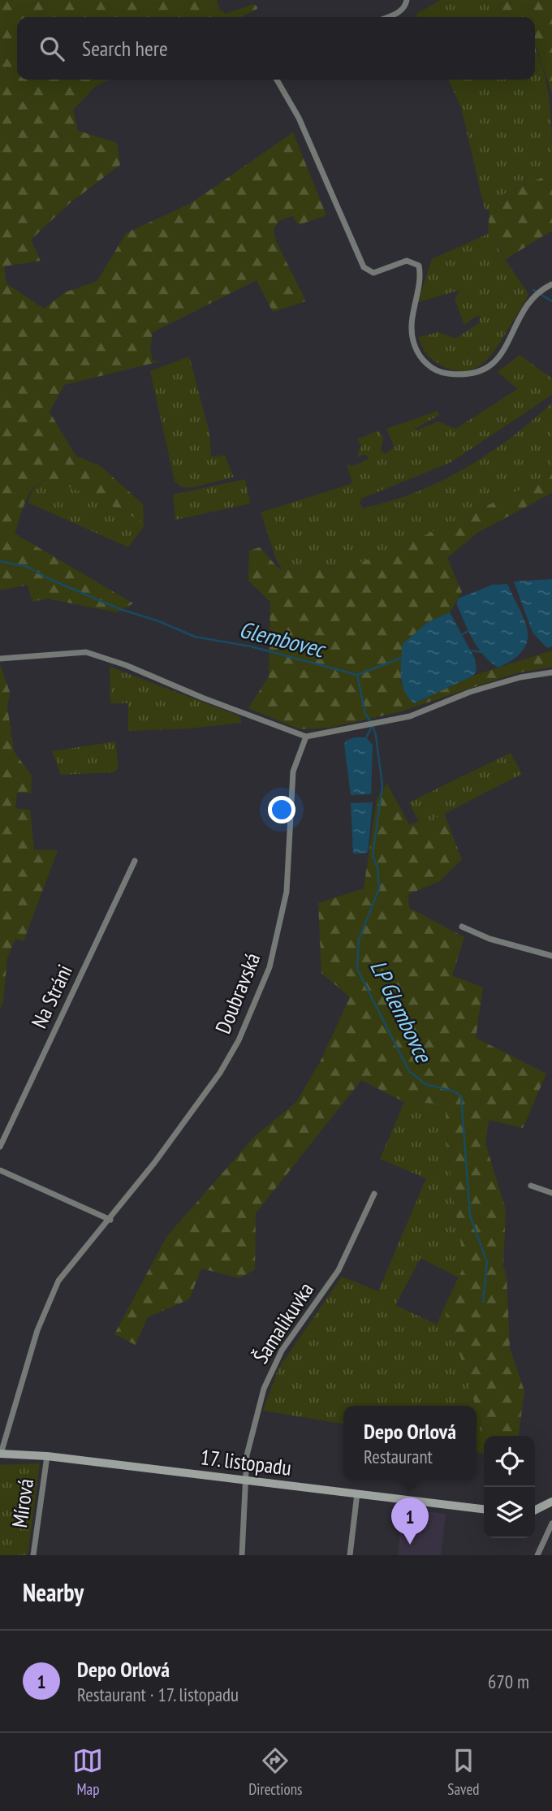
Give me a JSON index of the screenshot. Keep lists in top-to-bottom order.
{
  "streets": {
    "main road": ["17. listopadu"],
    "street": [
      "Doubravská",
      "Na Stráni",
      "Šamalikuvka",
      "Mírová"
    ]
  },
  "crossings": [
    ["Doubravská", "17. listopadu"],
    ["Šamalikuvka", "17. listopadu"],
    ["17. listopadu", "Mírová"]
  ],
  "water": ["Glembovec", "LP Glembovce"],
  "page": {
    "search": "Search here",
    "popup": ["Depo Orlová", "Restaurant"],
    "pins": "1",
    "heading": "Nearby",
    "list": [
      {
        "mark": "1",
        "name": "Depo Orlová",
        "note": "Restaurant · 17. listopadu",
        "value": "670 m"
      }
    ],
    "nav": ["Map", "Directions", "Saved"]
  }
}
